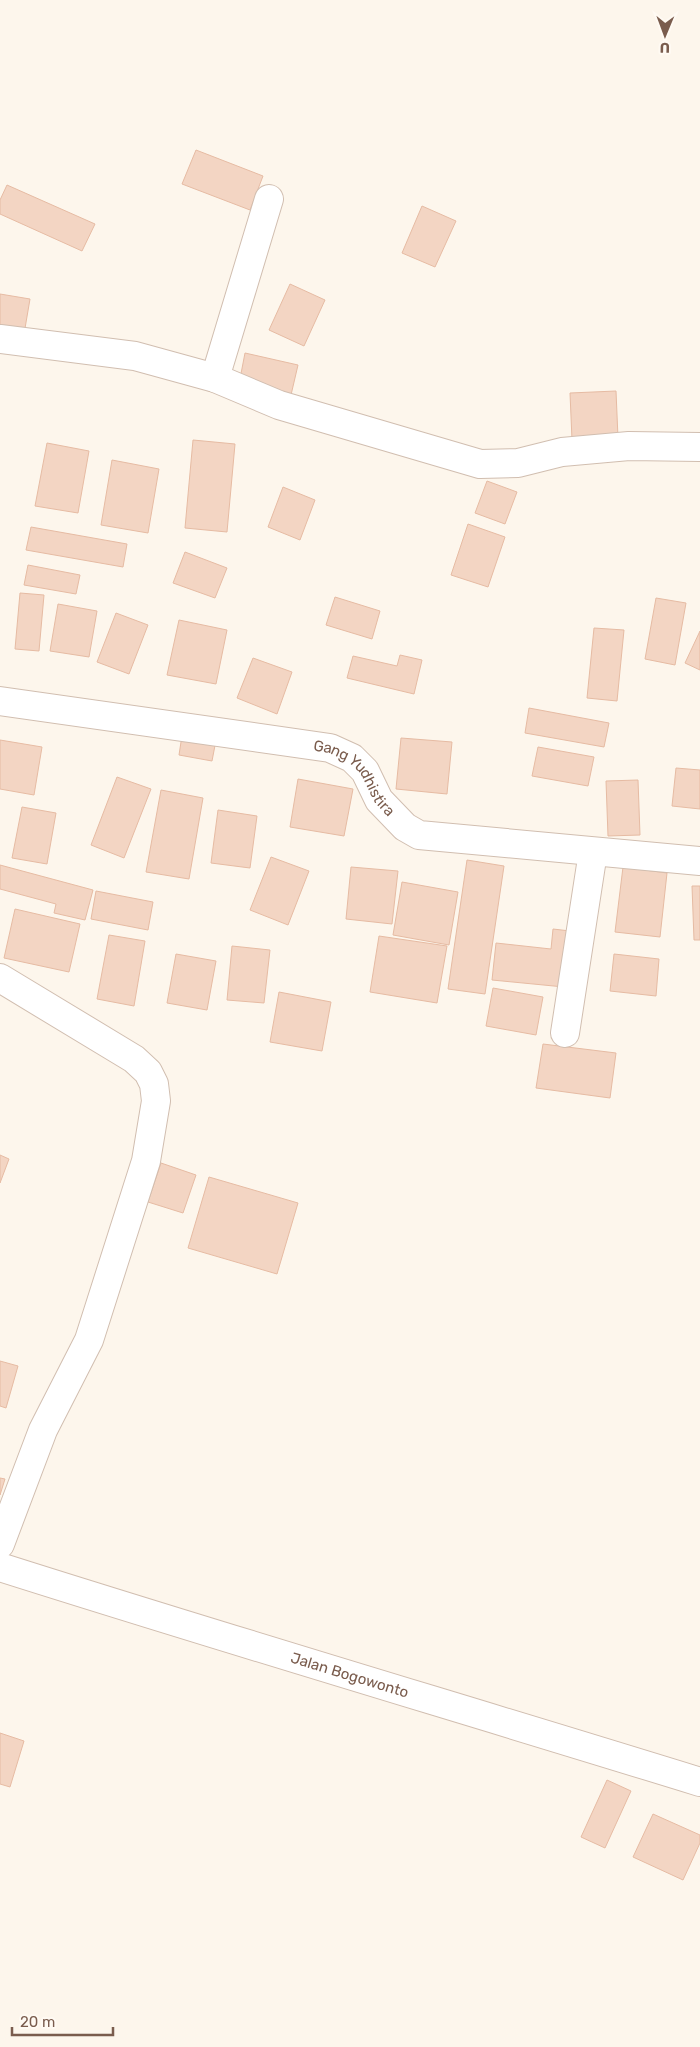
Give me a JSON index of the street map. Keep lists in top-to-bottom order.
{
  "streets": {
    "street": ["Gang Yudhistira", "Jalan Bogowonto"]
  },
  "scale_bar": "20 m",
  "north": "bottom"
}
